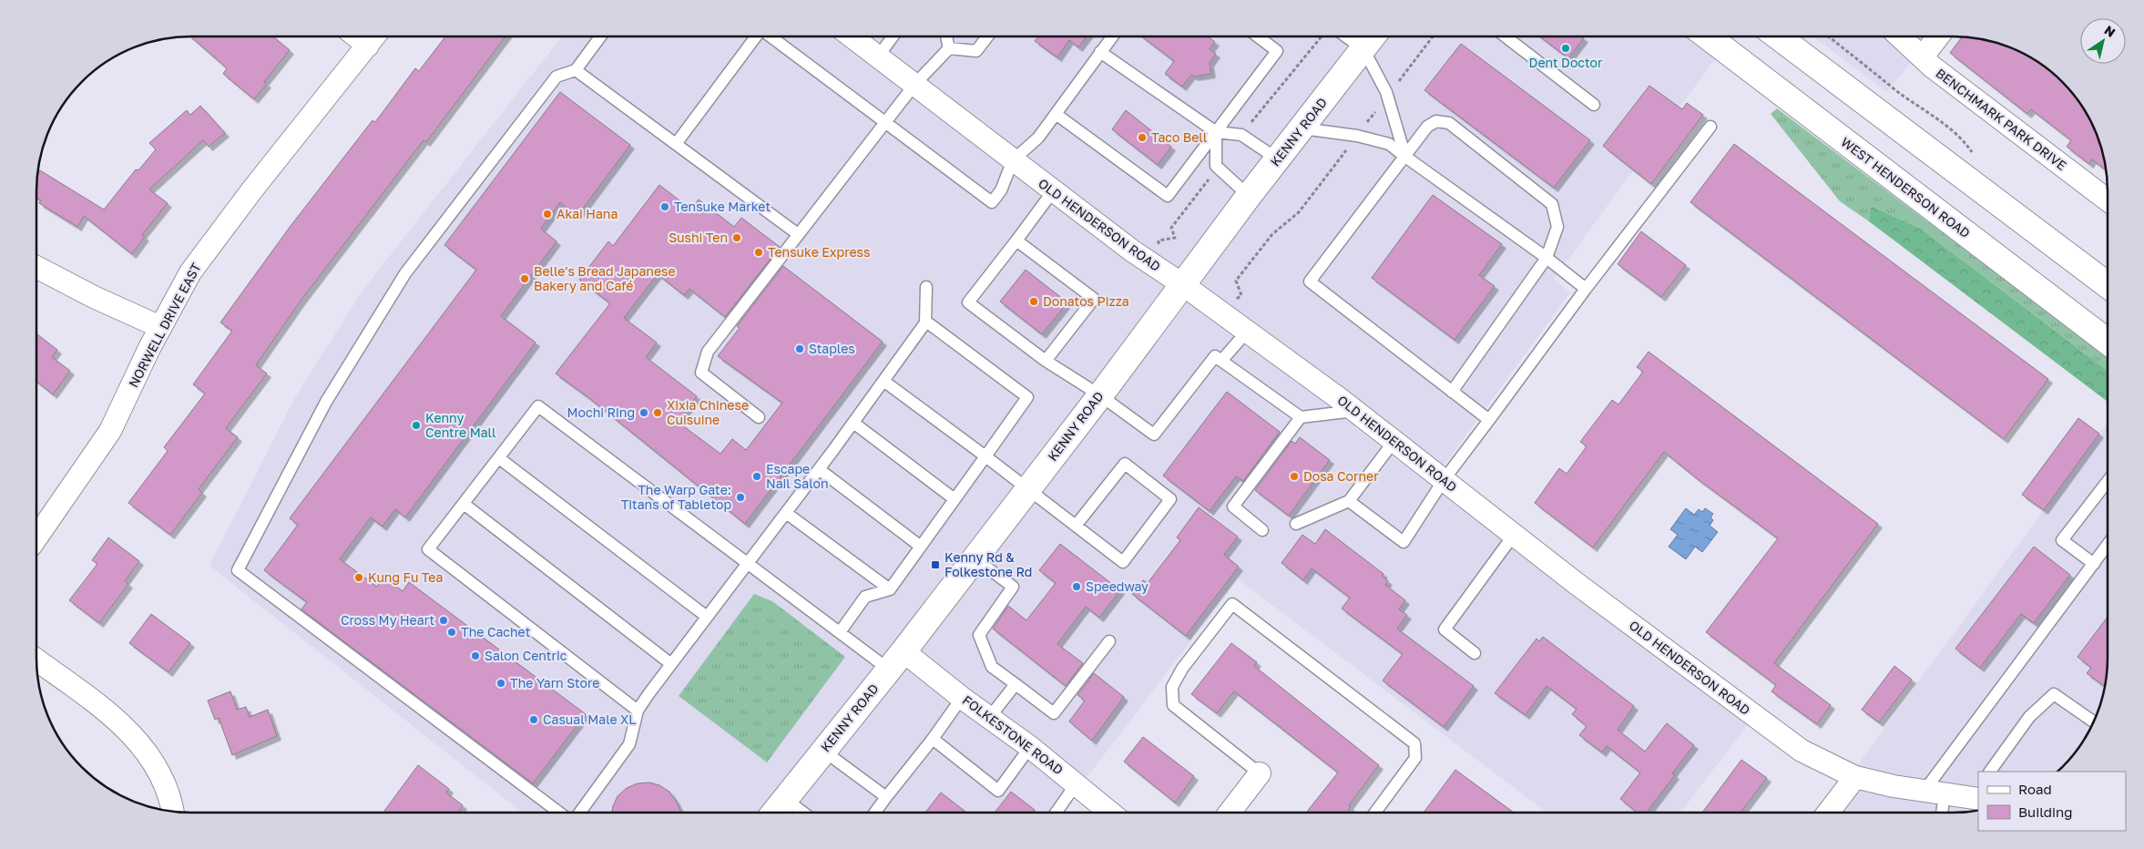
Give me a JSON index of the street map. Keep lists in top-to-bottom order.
{
  "streets": {
    "main road": ["KENNY ROAD", "WEST HENDERSON ROAD"],
    "street": [
      "BENCHMARK PARK DRIVE",
      "OLD HENDERSON ROAD",
      "NORWELL DRIVE EAST",
      "FOLKESTONE ROAD"
    ]
  },
  "crossings": [
    ["KENNY ROAD", "OLD HENDERSON ROAD"],
    ["KENNY ROAD", "FOLKESTONE ROAD"]
  ],
  "places": {
    "other": [
      "Dent Doctor",
      "Taco Bell",
      "Tensuke Market",
      "Akai Hana",
      "Sushi Ten",
      "Tensuke Express",
      "Belle's Bread Japanese Bakery and Café",
      "Donatos Pizza",
      "Staples",
      "Mochi Ring",
      "Xixia Chinese Cuisuine",
      "Kenny Centre Mall",
      "Escape Nail Salon",
      "Dosa Corner",
      "The Warp Gate: Titans of Tabletop",
      "Kung Fu Tea",
      "Speedway",
      "Cross My Heart",
      "The Cachet",
      "Salon Centric",
      "The Yarn Store",
      "Casual Male XL"
    ],
    "transit": ["Kenny Rd & Folkestone Rd"]
  },
  "legend": ["Road", "Building"],
  "north": "top right"
}
